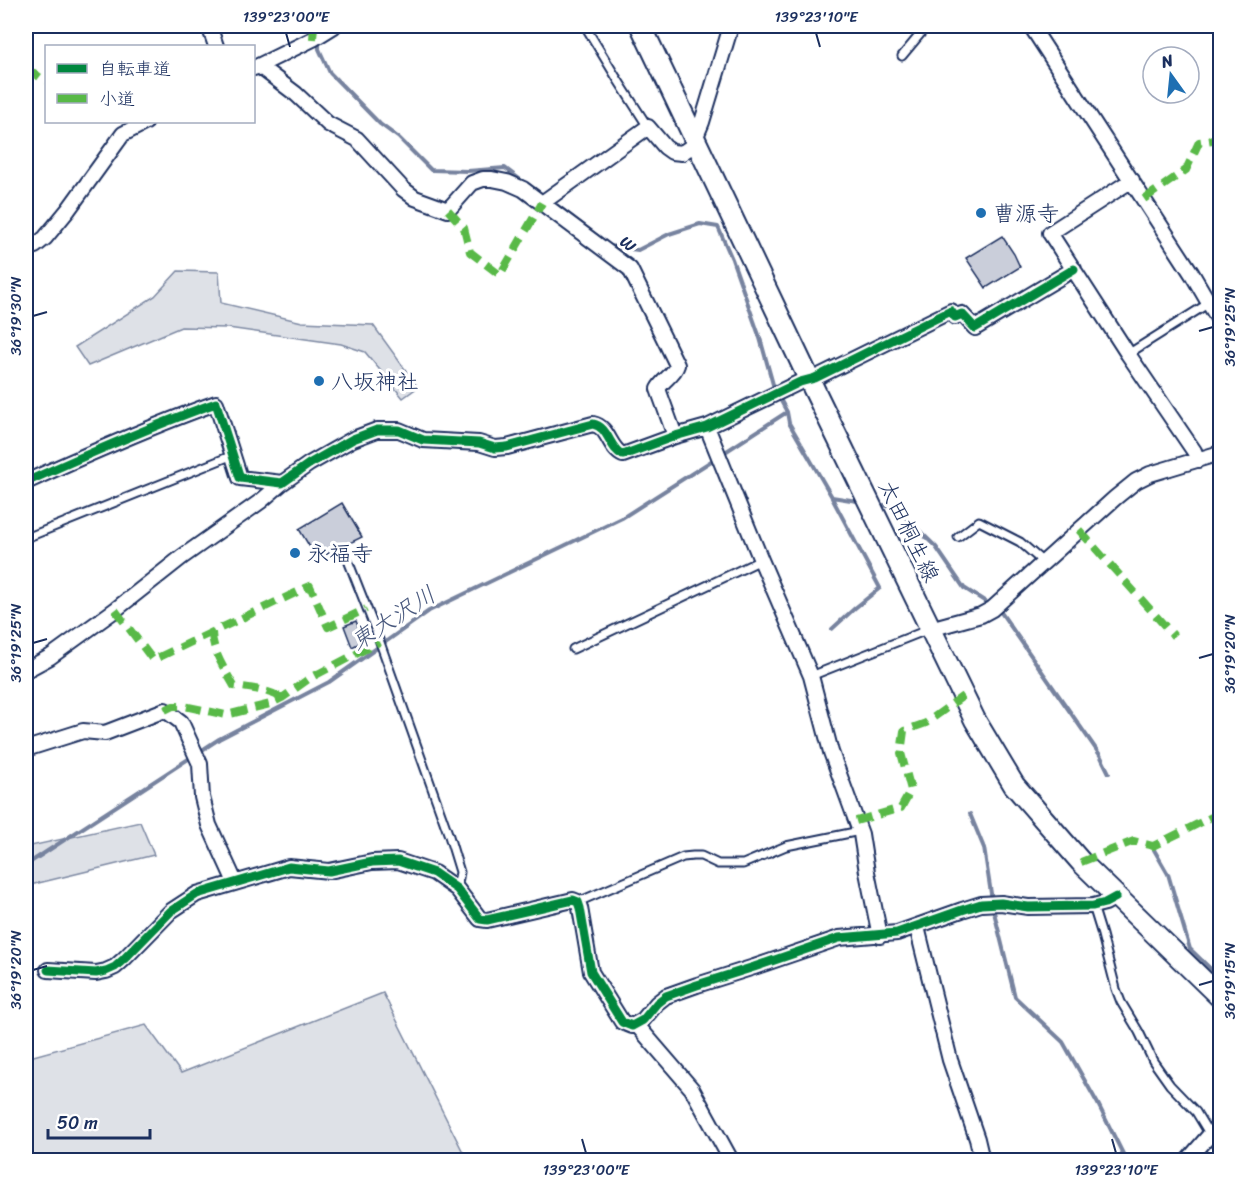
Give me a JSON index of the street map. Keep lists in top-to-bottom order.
{
  "streets": {
    "main road": ["太田桐生線"],
    "street": ["w"]
  },
  "water": ["東大沢川"],
  "places": ["曹源寺", "八坂神社", "永福寺"],
  "legend": ["自転車道", "小道"],
  "scale_bar": "50 m",
  "north": "top",
  "coordinates": [
    "139°23'00\"E",
    "139°23'10\"E",
    "36°19'30\"N",
    "36°19'25\"N",
    "36°19'20\"N",
    "36°19'15\"N"
  ]
}
